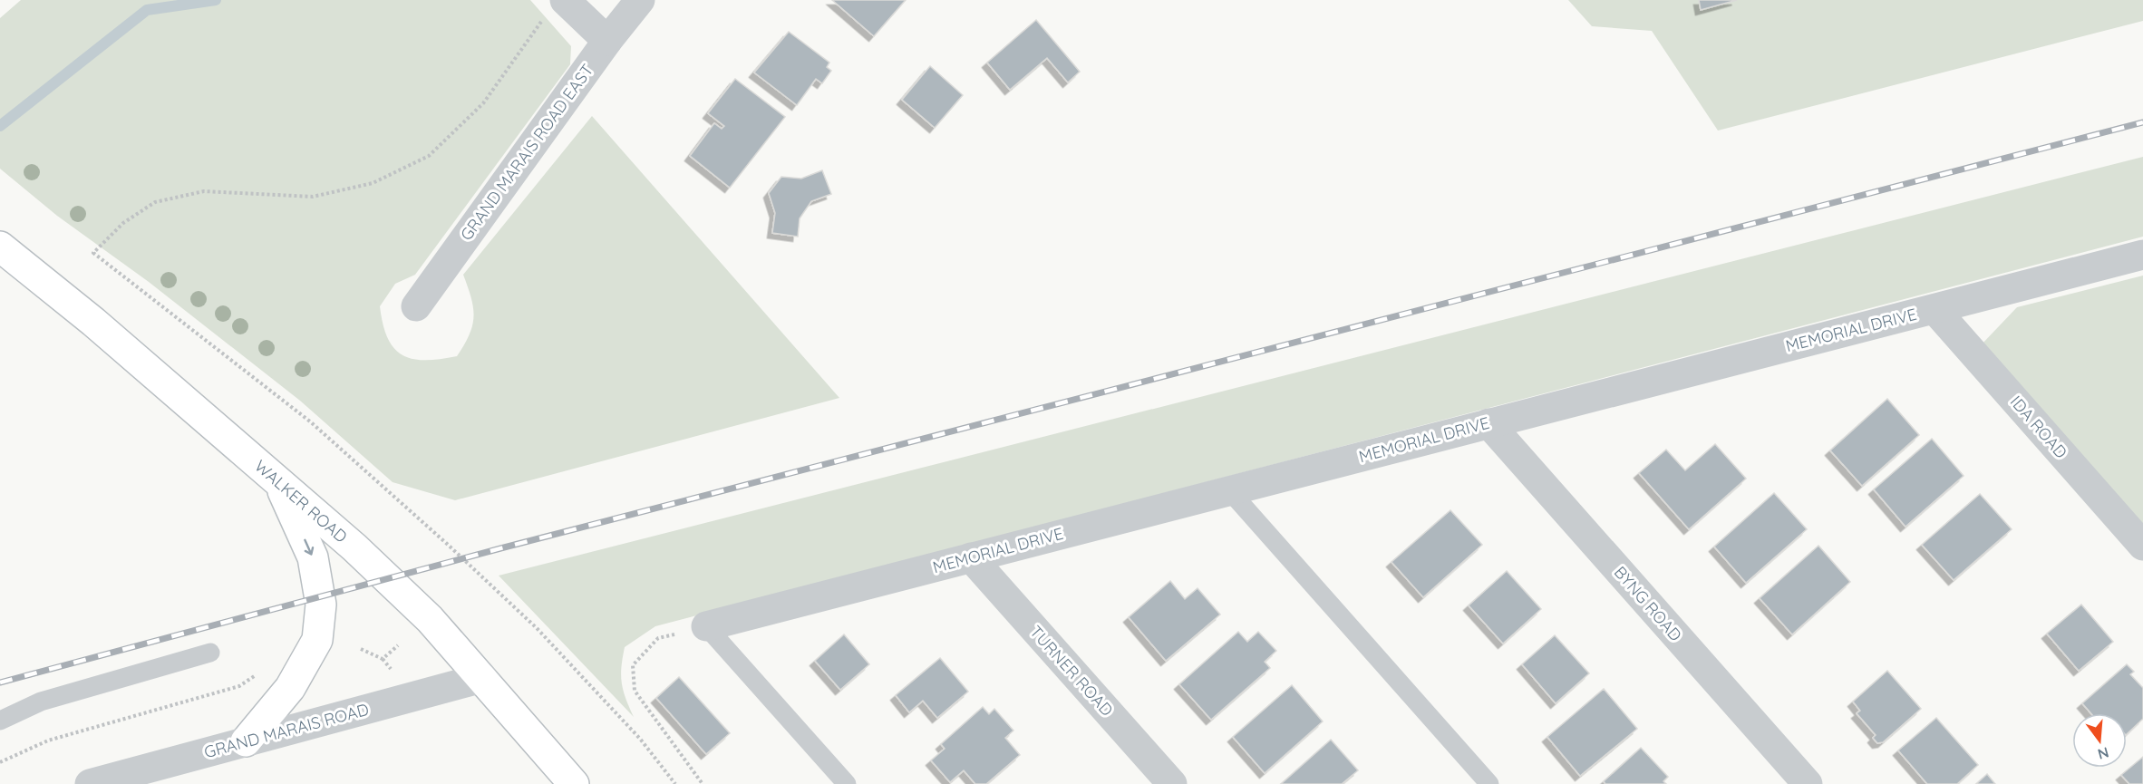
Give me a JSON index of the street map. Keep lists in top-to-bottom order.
{
  "streets": {
    "main road": ["WALKER ROAD"],
    "street": [
      "GRAND MARAIS ROAD EAST",
      "MEMORIAL DRIVE",
      "IDA ROAD",
      "BYNG ROAD",
      "TURNER ROAD",
      "GRAND MARAIS ROAD"
    ]
  },
  "crossings": [
    ["MEMORIAL DRIVE", "IDA ROAD"],
    ["MEMORIAL DRIVE", "BYNG ROAD"],
    ["MEMORIAL DRIVE", "TURNER ROAD"],
    ["WALKER ROAD", "GRAND MARAIS ROAD"]
  ],
  "north": "bottom"
}
